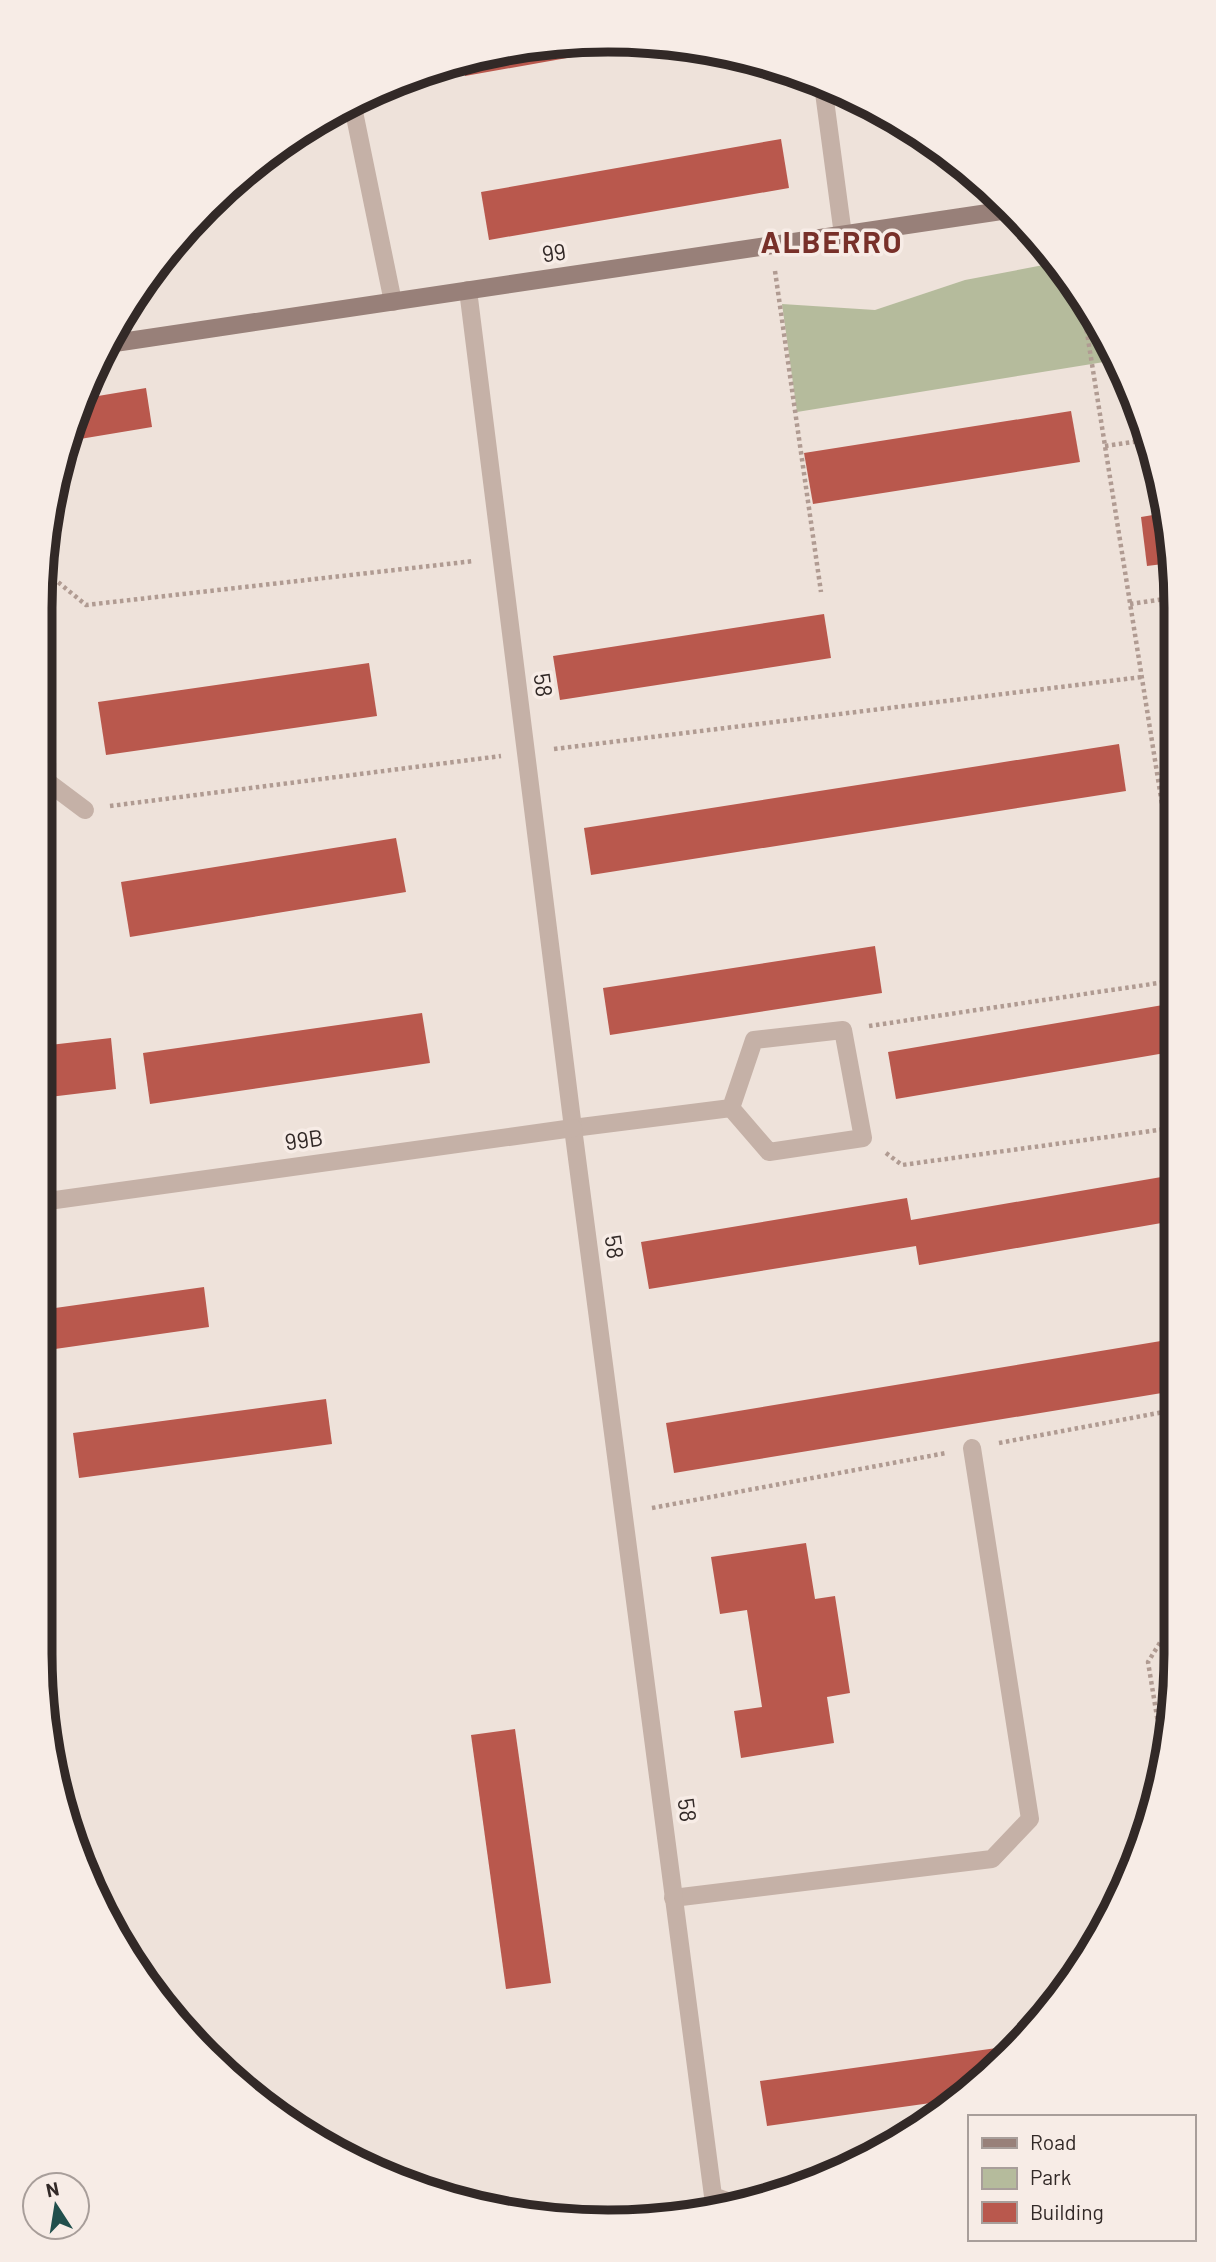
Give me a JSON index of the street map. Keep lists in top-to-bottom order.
{
  "streets": {
    "street": ["99", "58", "99B"]
  },
  "crossings": [
    ["99", "58"],
    ["58", "99B"]
  ],
  "districts": ["ALBERRO"],
  "legend": ["Road", "Park", "Building"],
  "north": "top"
}
